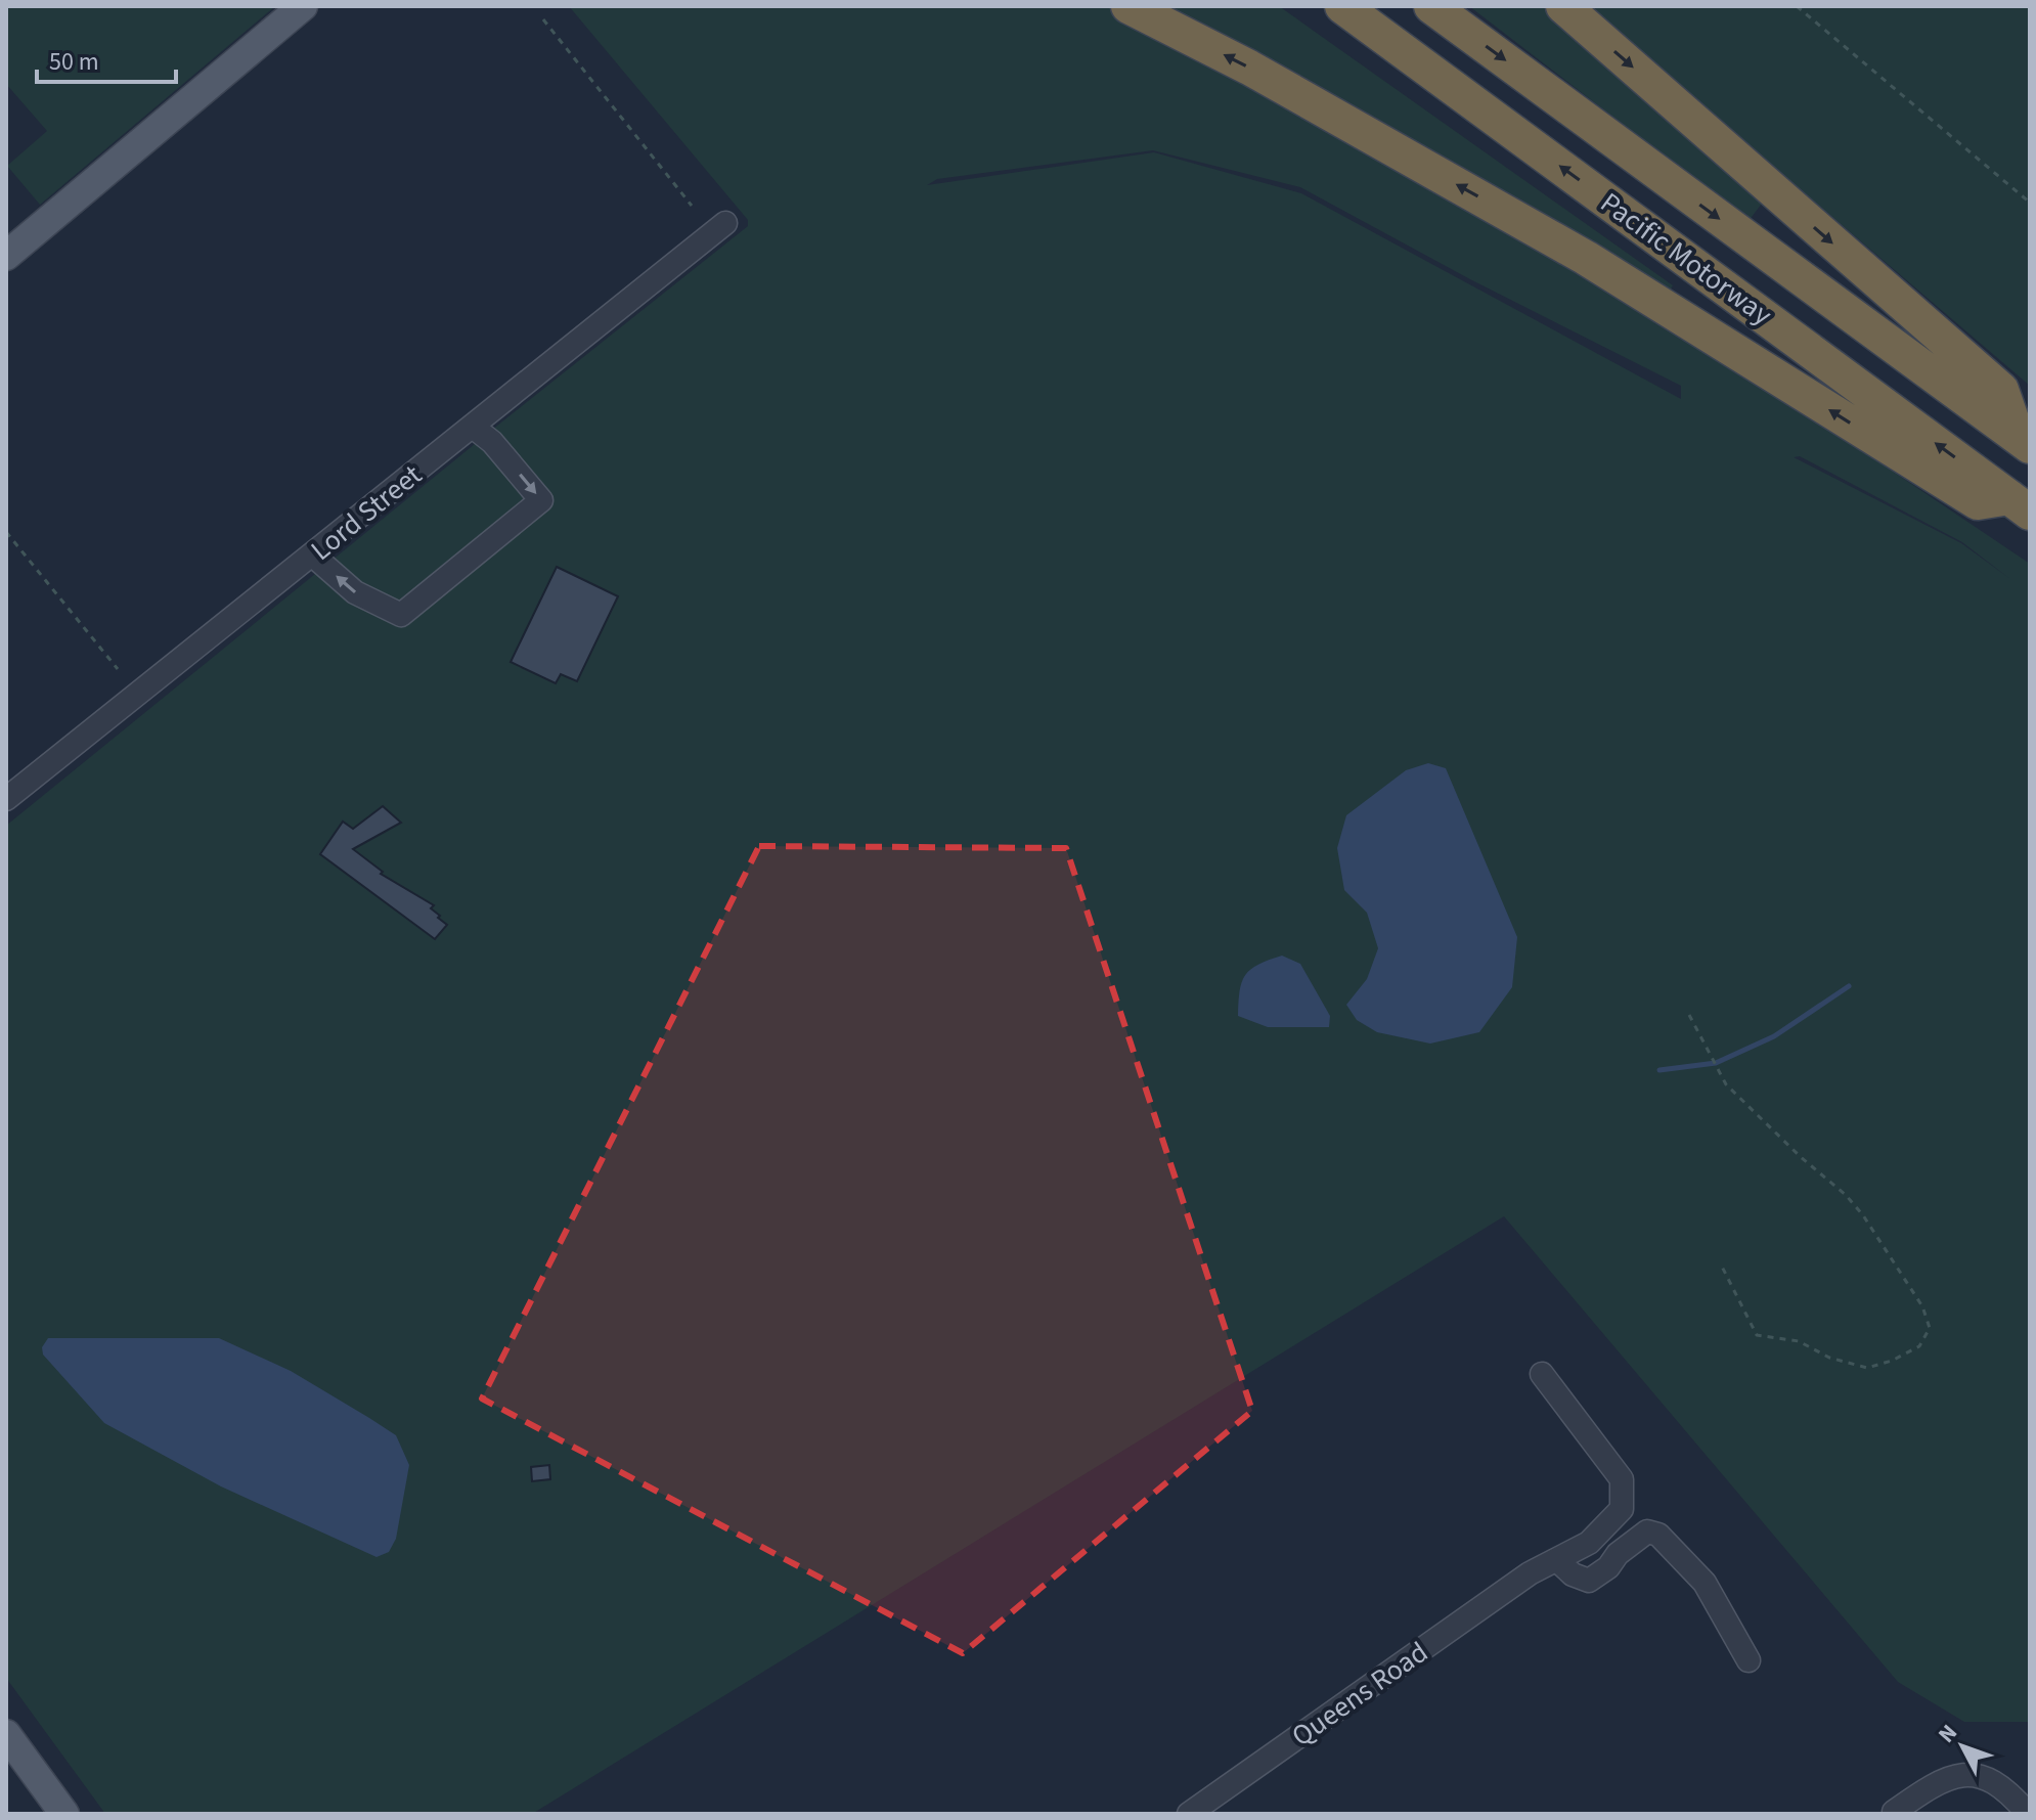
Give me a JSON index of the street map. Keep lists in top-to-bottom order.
{
  "streets": {
    "highway": ["Pacific Motorway"],
    "street": ["Lord Street", "Queens Road"]
  },
  "scale_bar": "50 m",
  "north": "top left"
}
